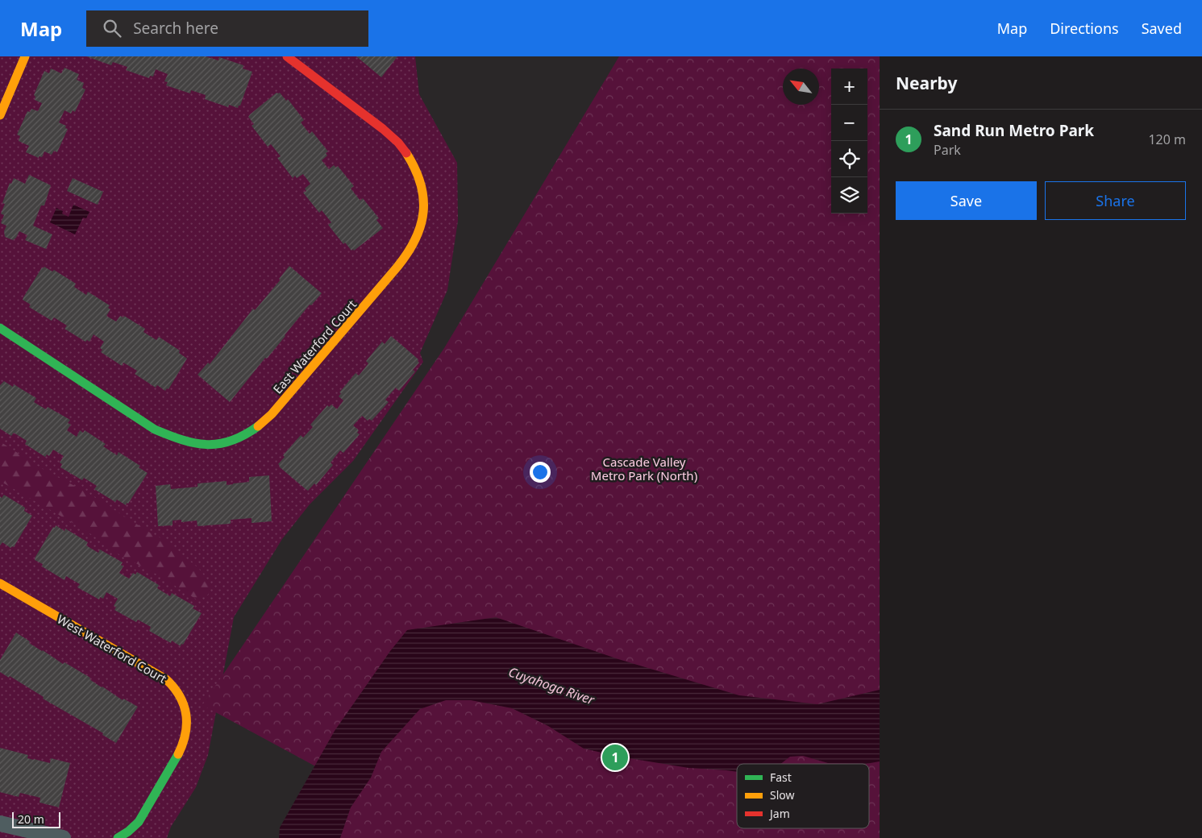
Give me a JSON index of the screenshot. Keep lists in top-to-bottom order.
{
  "streets": {
    "street": ["East Waterford Court", "West Waterford Court"]
  },
  "water": ["Cuyahoga River"],
  "parks": ["Cascade Valley Metro Park (North)"],
  "legend": ["Fast", "Slow", "Jam"],
  "scale_bar": "20 m",
  "north": "top left",
  "page": {
    "header": "Map",
    "search": "Search here",
    "nav": ["Map", "Directions", "Saved"],
    "heading": "Nearby",
    "map_buttons": ["+", "−"],
    "list": [
      {
        "mark": "1",
        "name": "Sand Run Metro Park",
        "note": "Park",
        "value": "120 m"
      }
    ],
    "buttons": ["Save", "Share"],
    "pins": "1",
    "scale": "20 m"
  }
}
